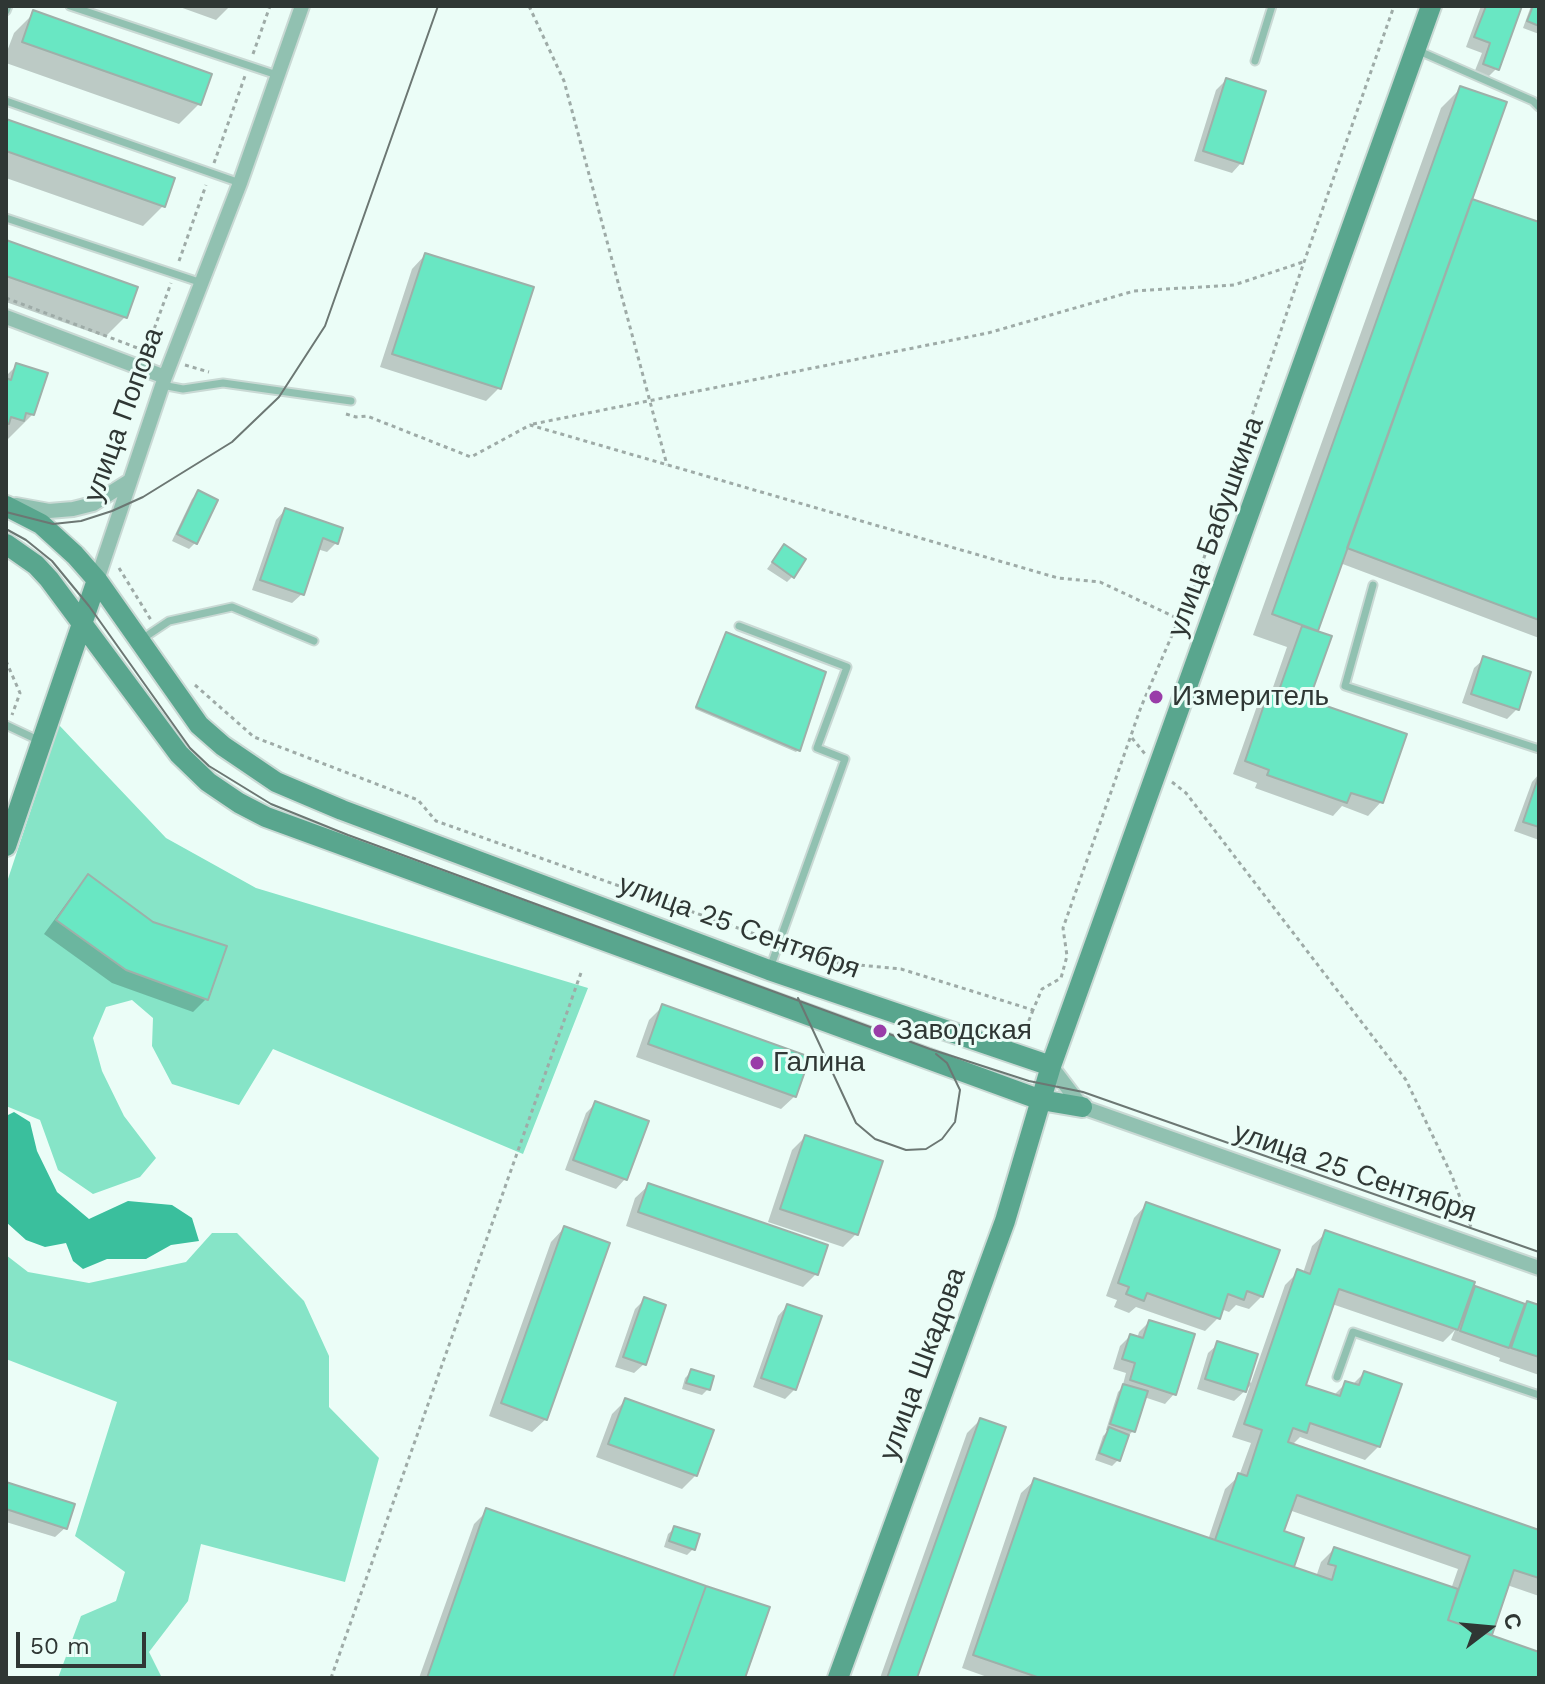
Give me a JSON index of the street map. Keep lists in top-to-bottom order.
{
  "streets": {
    "main road": [
      "улица Попова",
      "улица Бабушкина",
      "улица 25 Сентября",
      "улица Шкадова"
    ]
  },
  "crossings": [
    ["улица Попова", "улица 25 Сентября"],
    ["улица Бабушкина", "улица 25 Сентября"],
    ["улица Бабушкина", "улица Шкадова"],
    ["улица 25 Сентября", "улица Шкадова"]
  ],
  "places": ["Измеритель", "Заводская", "Галина"],
  "scale_bar": "50 m",
  "north": "right"
}
